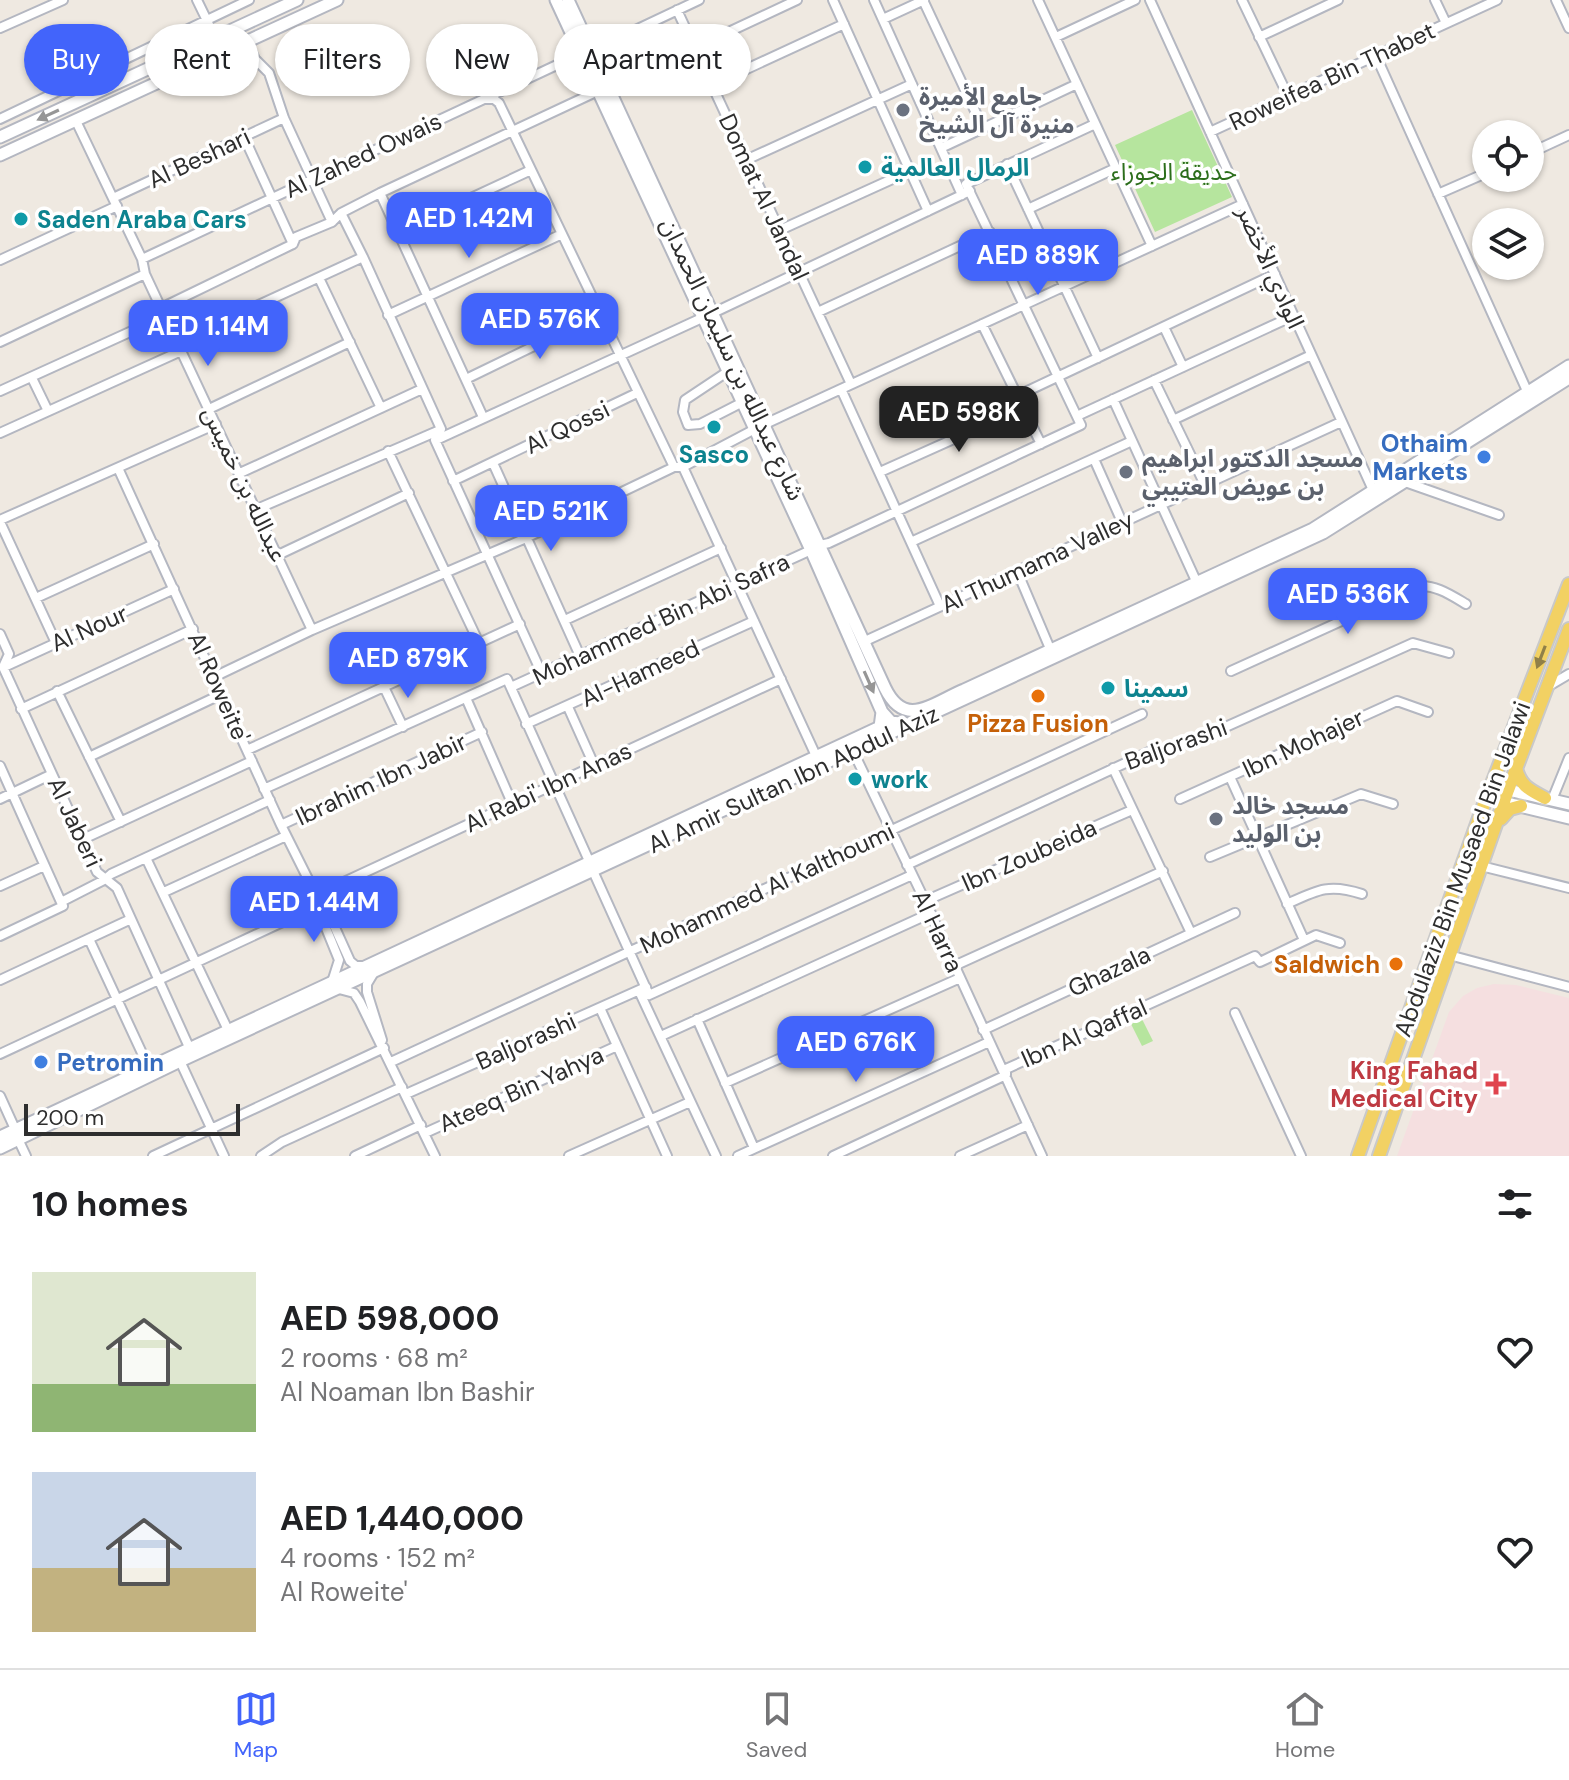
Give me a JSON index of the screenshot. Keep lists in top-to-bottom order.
{
  "streets": {
    "main road": ["Abdulaziz Bin Musaed Bin Jalawi"],
    "street": [
      "Roweifea Bin Thabet",
      "Al Zahed Owais",
      "Al Beshari",
      "Domat Al Jandal",
      "الوادي الأخضر",
      "شارع عبدالله بن سليمان الحمدان",
      "Al Qossi",
      "عبدالله بن خميس",
      "Al Thumama Valley",
      "Mohammed Bin Abi Safra",
      "Al Nour",
      "Al-Hameed",
      "Al Roweite'",
      "Ibn Mohajer",
      "Baljorashi",
      "Ibrahim Ibn Jabir",
      "Al Amir Sultan Ibn Abdul Aziz",
      "Al Rabi' Ibn Anas",
      "Al Jaberi",
      "Ibn Zoubeida",
      "Mohammed Al Kalthoumi",
      "Al Harra",
      "Ghazala",
      "Ibn Al Qaffal",
      "Ateeq Bin Yahya"
    ]
  },
  "crossings": [
    ["Roweifea Bin Thabet", "الوادي الأخضر"],
    ["Al Zahed Owais", "Domat Al Jandal"],
    ["Al Zahed Owais", "عبدالله بن خميس"],
    ["Al Beshari", "عبدالله بن خميس"],
    ["الوادي الأخضر", "Al Thumama Valley"],
    ["شارع عبدالله بن سليمان الحمدان", "Al Thumama Valley"],
    ["شارع عبدالله بن سليمان الحمدان", "Mohammed Bin Abi Safra"],
    ["شارع عبدالله بن سليمان الحمدان", "Al Amir Sultan Ibn Abdul Aziz"],
    ["Mohammed Bin Abi Safra", "Al Roweite'"],
    ["Al Nour", "Al Roweite'"],
    ["Al Nour", "Al Jaberi"],
    ["Al Roweite'", "Ibrahim Ibn Jabir"],
    ["Al Roweite'", "Al Amir Sultan Ibn Abdul Aziz"],
    ["Al Roweite'", "Al Rabi' Ibn Anas"],
    ["Baljorashi", "Al Harra"],
    ["Al Amir Sultan Ibn Abdul Aziz", "Al Jaberi"],
    ["Al Amir Sultan Ibn Abdul Aziz", "Al Harra"],
    ["Ibn Zoubeida", "Al Harra"],
    ["Mohammed Al Kalthoumi", "Al Harra"],
    ["Al Harra", "Ghazala"],
    ["Al Harra", "Ibn Al Qaffal"]
  ],
  "parks": ["حديقة الجوزاء"],
  "places": {
    "other": [
      "جامع الأميرة منيرة آل الشيخ",
      "الرمال العالمية",
      "Saden Araba Cars",
      "Sasco",
      "Othaim Markets",
      "مسجد الدكتور ابراهيم بن عويض العتيبي",
      "سمينا",
      "Pizza Fusion",
      "work",
      "مسجد خالد بن الوليد",
      "Saldwich",
      "Petromin"
    ],
    "health": ["King Fahad Medical City"]
  },
  "scale_bar": "200 m",
  "page": {
    "chip": [
      "Buy",
      "Rent",
      "Filters",
      "New",
      "Apartment"
    ],
    "price": [
      "AED 1.42M",
      "AED 889K",
      "AED 576K",
      "AED 1.14M",
      "AED 598K",
      "AED 521K",
      "AED 536K",
      "AED 879K",
      "AED 1.44M",
      "AED 676K"
    ],
    "scale": "200 m",
    "heading": "10 homes",
    "list": [
      {
        "name": "AED 598,000",
        "note": "2 rooms · 68 m² · Al Noaman Ibn Bashir"
      },
      {
        "name": "AED 1,440,000",
        "note": "4 rooms · 152 m² · Al Roweite'"
      }
    ],
    "tabs": ["Map", "Saved", "Home"]
  }
}
